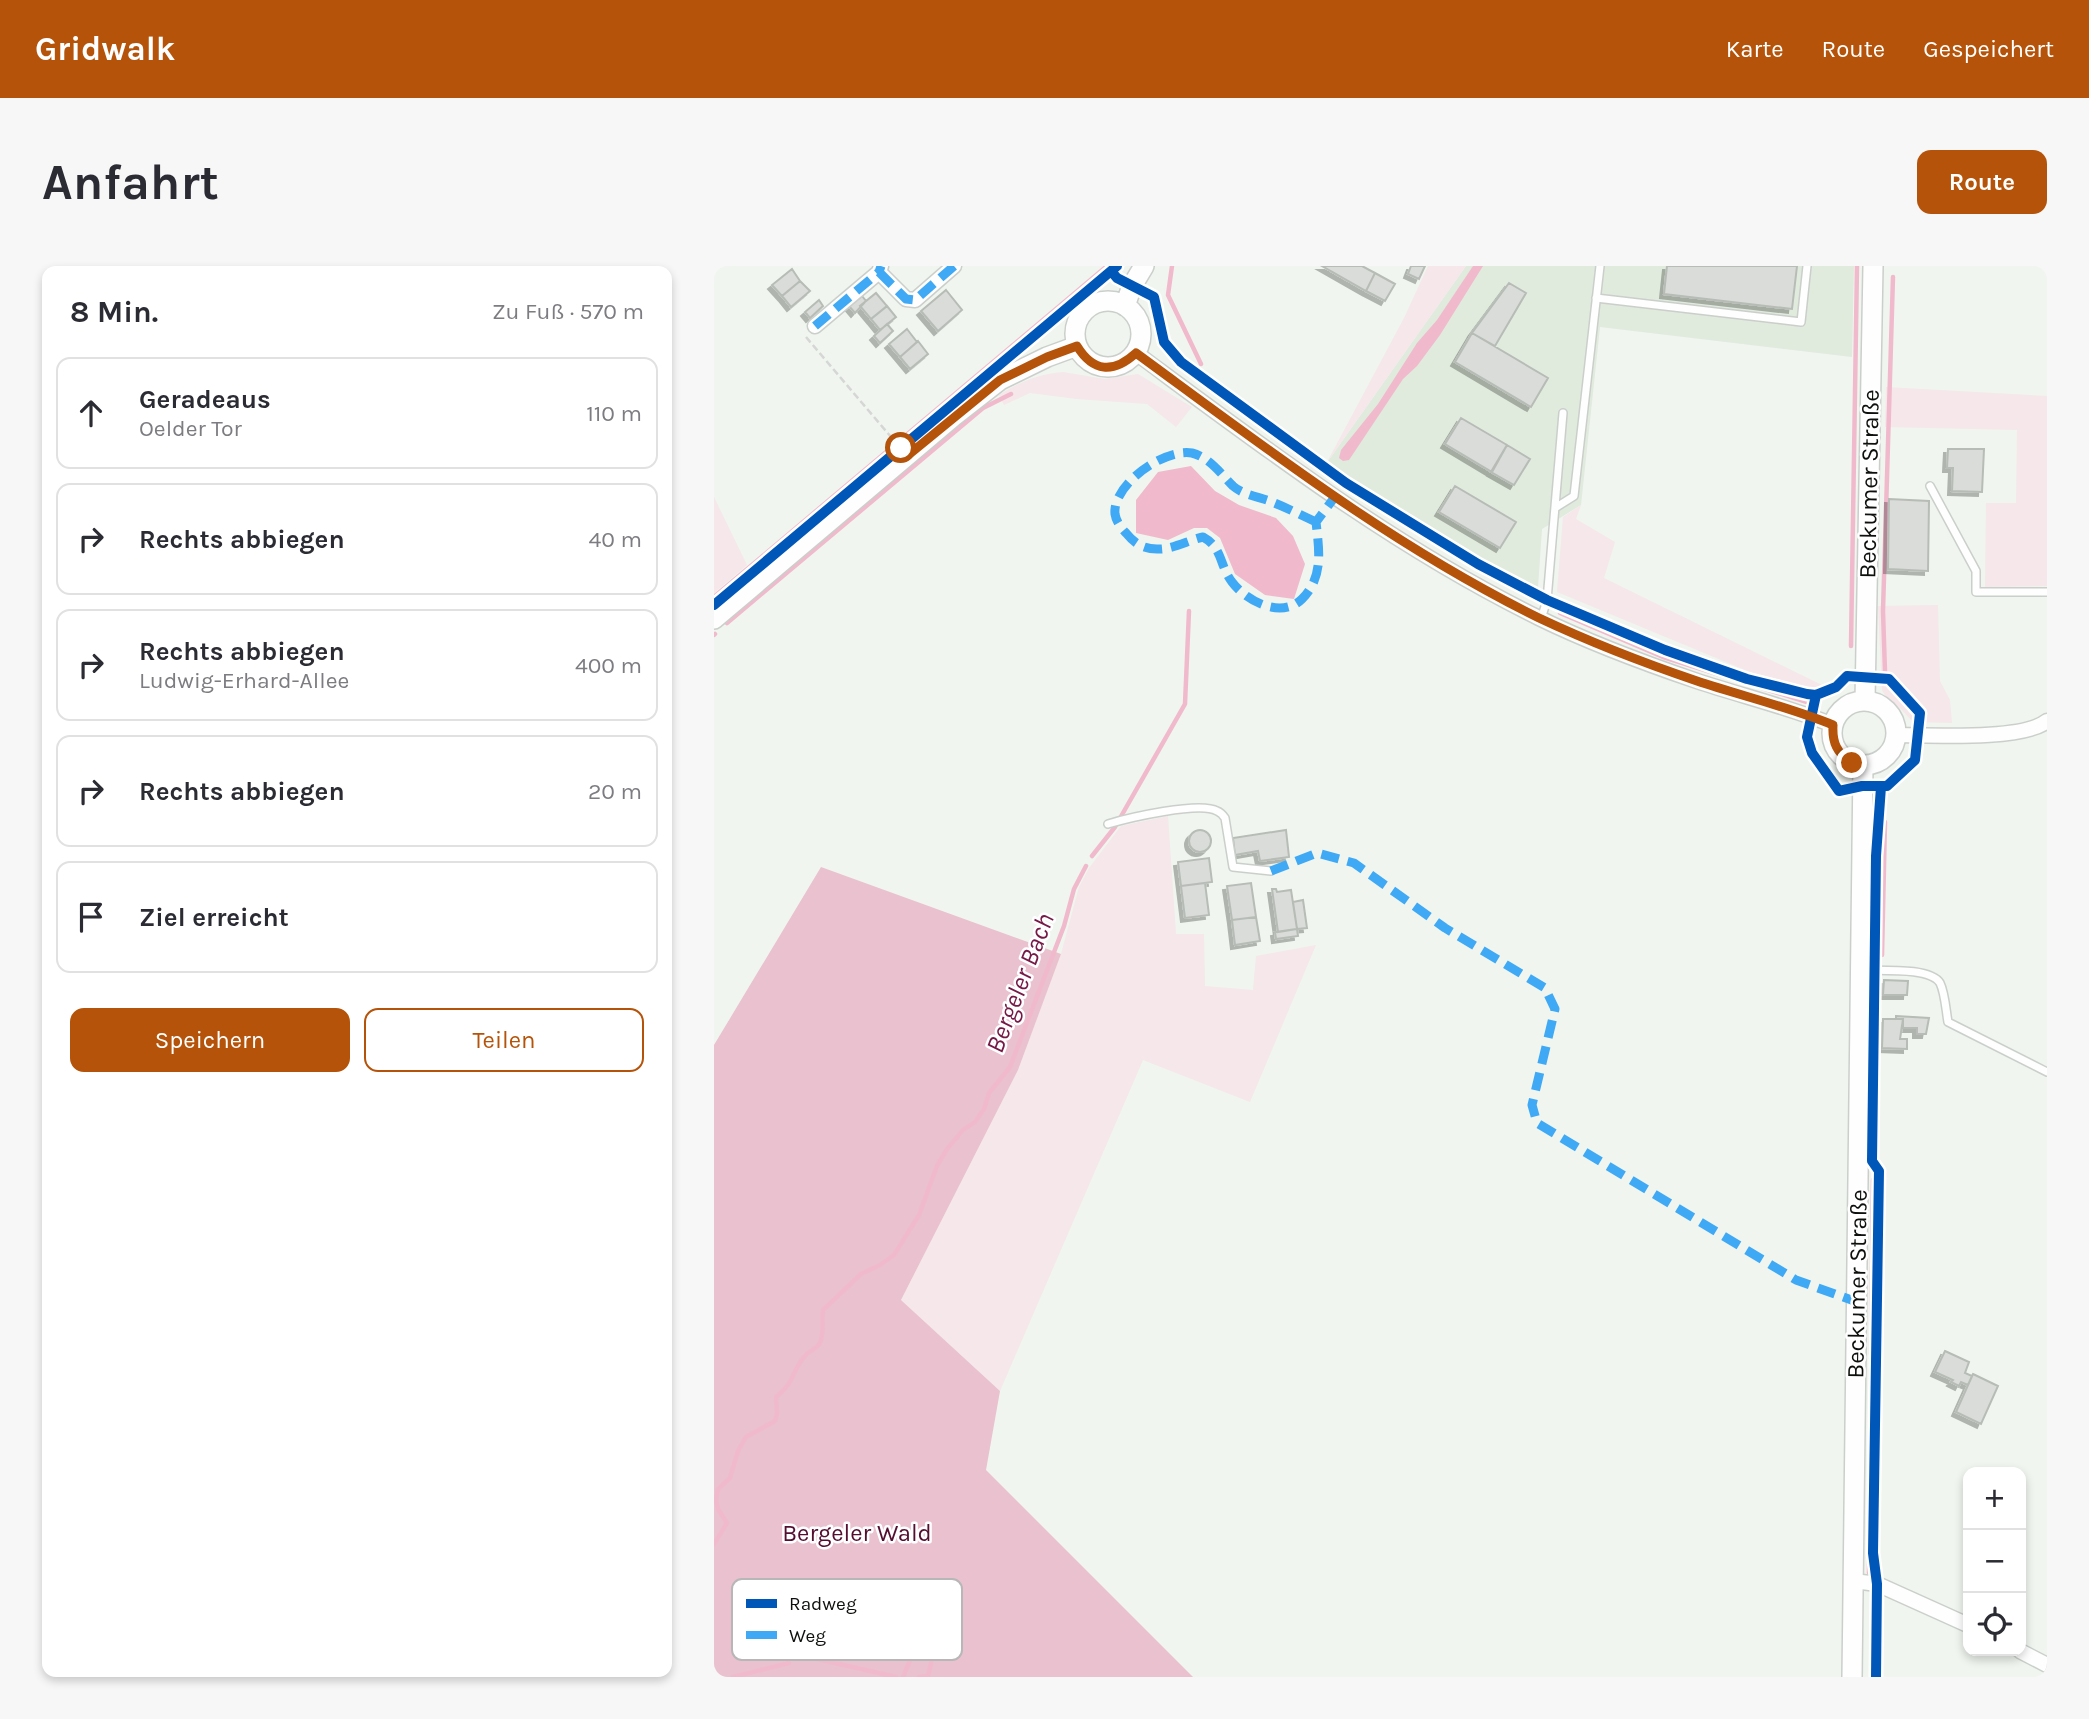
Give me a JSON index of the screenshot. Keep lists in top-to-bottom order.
{
  "streets": {
    "main road": ["Beckumer Straße"]
  },
  "water": ["Bergeler Bach"],
  "parks": ["Bergeler Wald"],
  "legend": ["Radweg", "Weg"],
  "page": {
    "header": "Gridwalk",
    "nav": ["Karte", "Route", "Gespeichert"],
    "buttons": [
      "Route",
      ["Speichern", "Teilen"]
    ],
    "title": "Anfahrt",
    "heading": ["8 Min.", "Zu Fuß · 570 m"],
    "list": [
      ["Geradeaus", "Oelder Tor", "110 m"],
      ["Rechts abbiegen", "40 m"],
      ["Rechts abbiegen", "Ludwig-Erhard-Allee", "400 m"],
      ["Rechts abbiegen", "20 m"],
      "Ziel erreicht"
    ],
    "map_buttons": ["+", "−"]
  }
}
